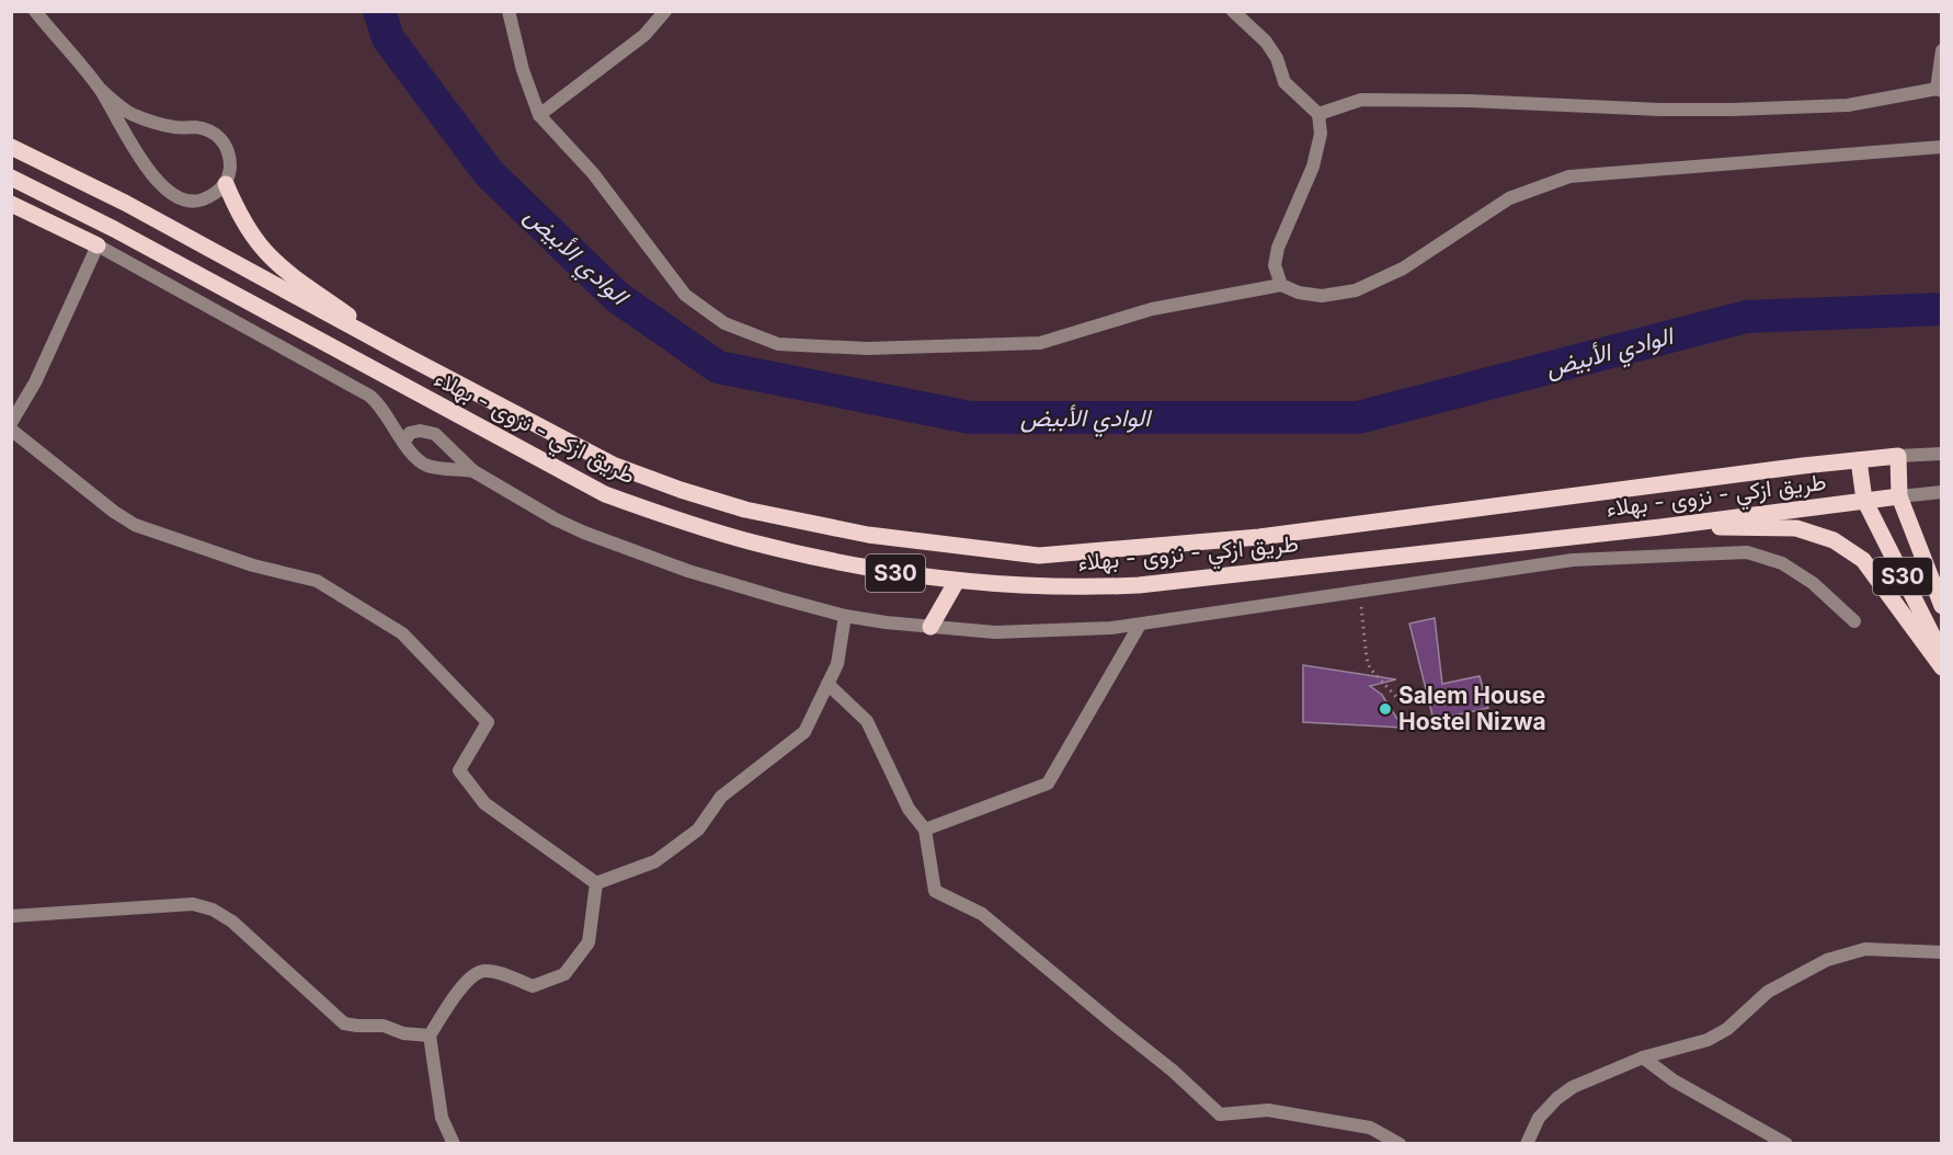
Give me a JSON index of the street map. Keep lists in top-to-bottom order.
{
  "streets": {
    "main road": ["طريق ازكي - نزوى - بهلاء", "S30"]
  },
  "crossings": [
    ["طريق ازكي - نزوى - بهلاء", "S30"]
  ],
  "water": ["الوادي الأبيض"],
  "places": ["Salem House Hostel Nizwa"]
}
